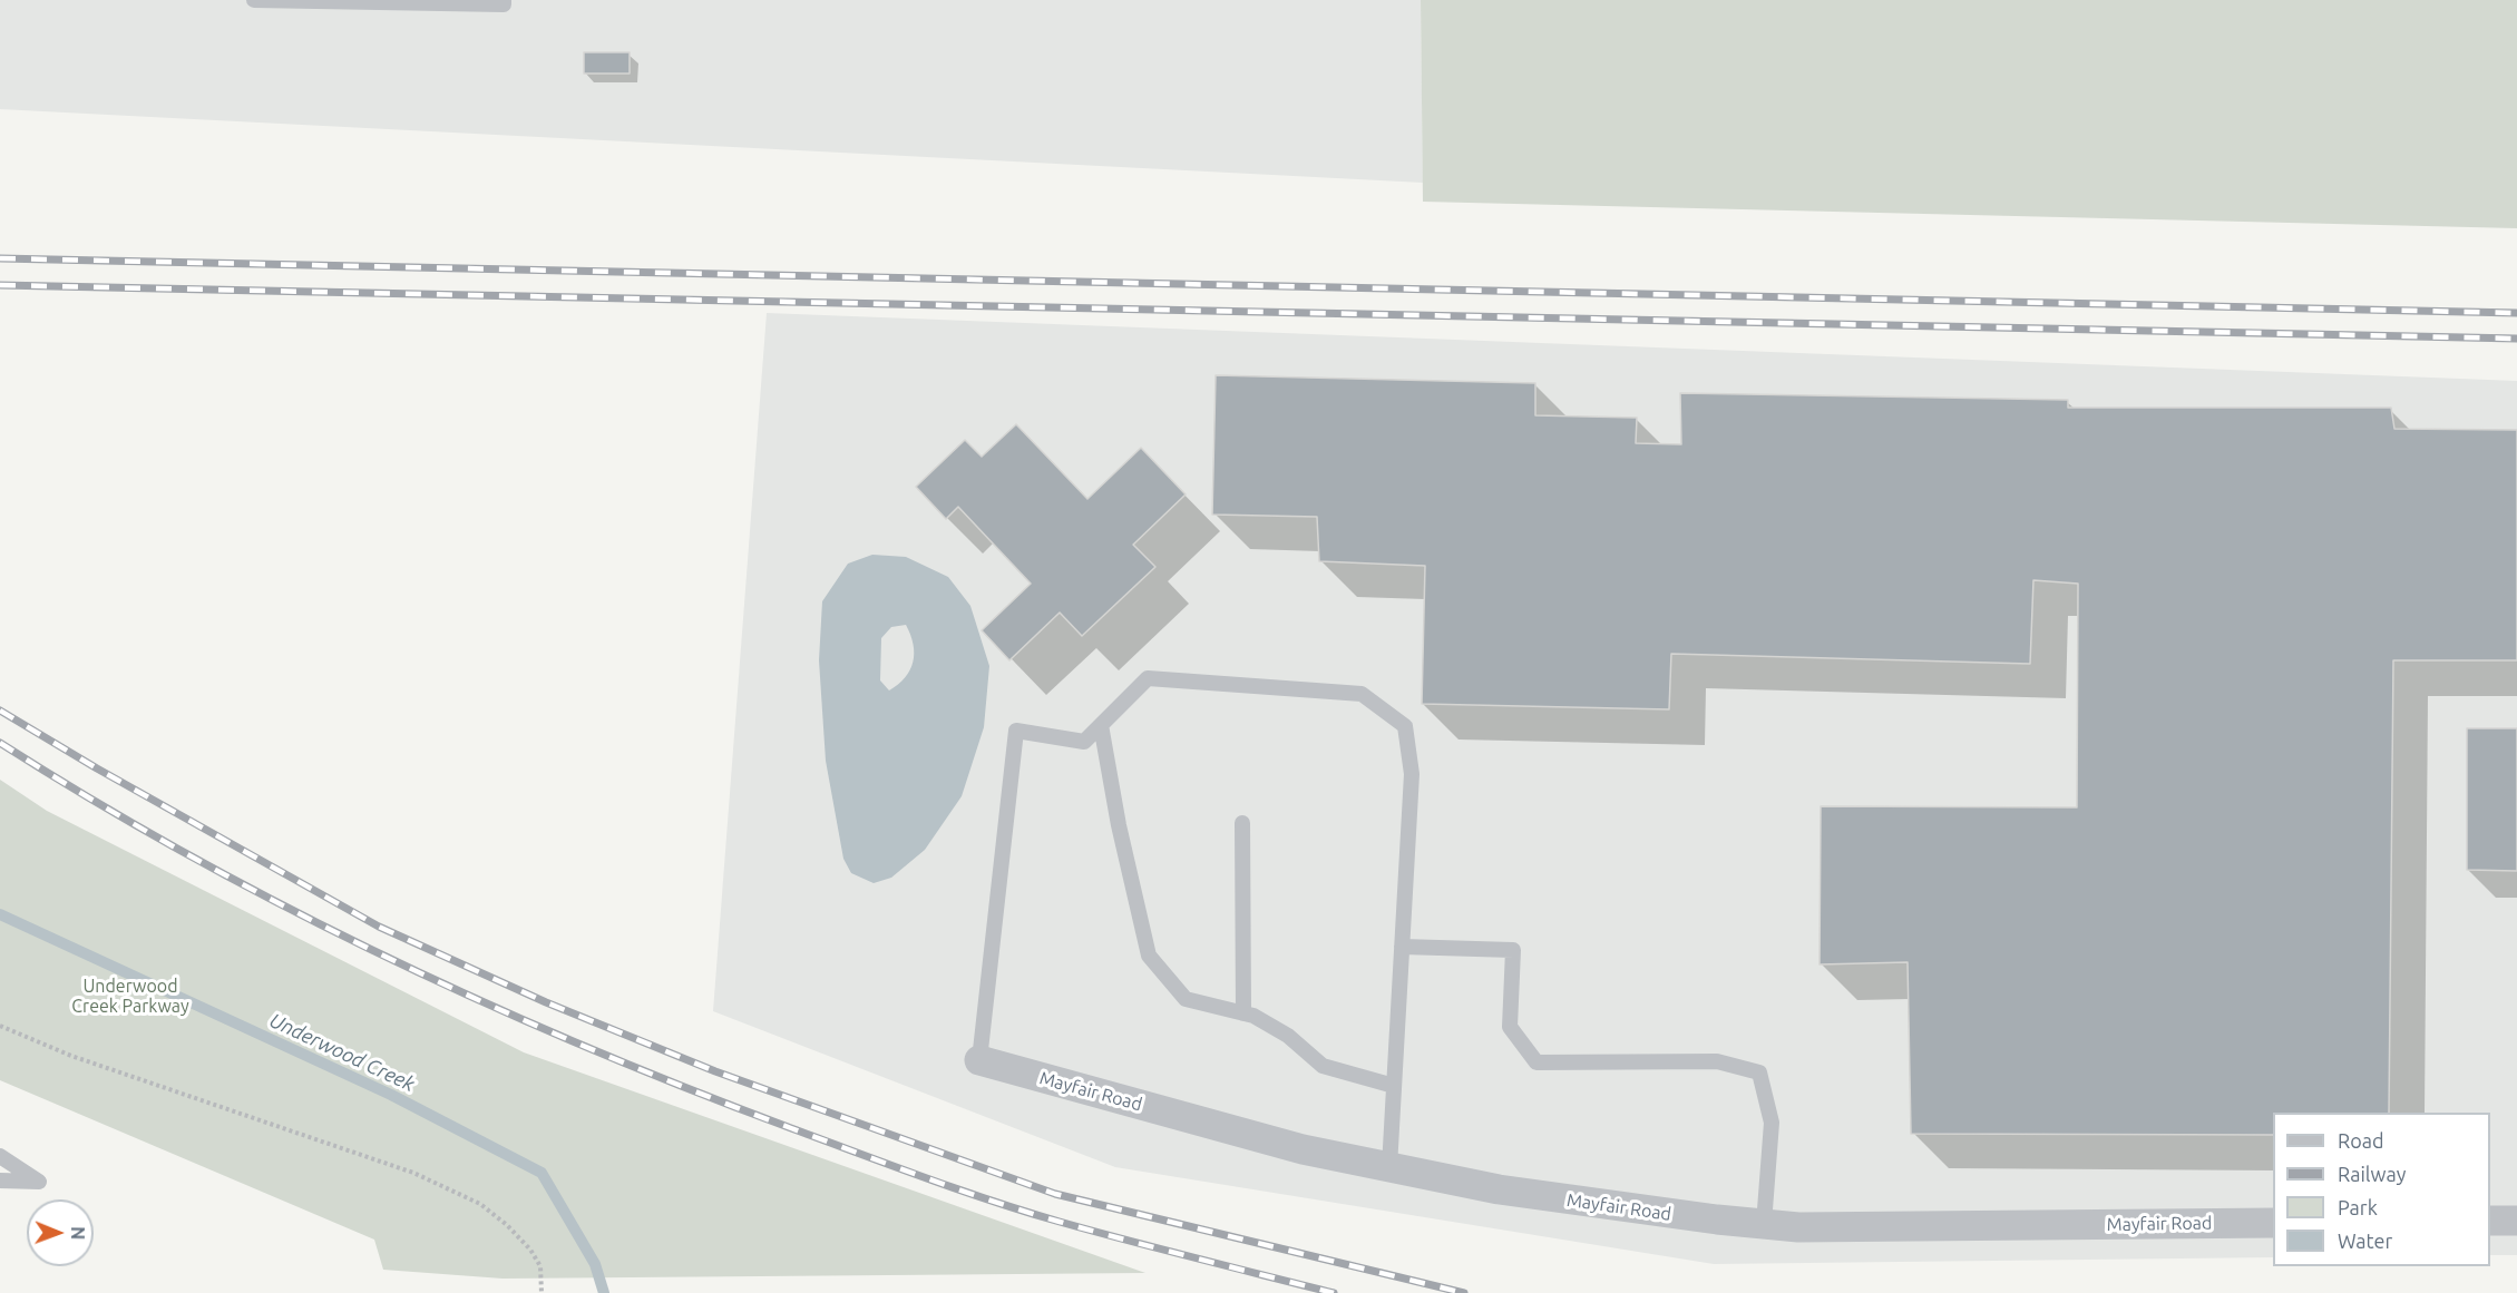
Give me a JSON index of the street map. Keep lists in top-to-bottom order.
{
  "streets": {
    "street": ["Mayfair Road"]
  },
  "water": ["Underwood Creek"],
  "parks": ["Underwood Creek Parkway"],
  "legend": [
    "Road",
    "Railway",
    "Park",
    "Water"
  ],
  "north": "right"
}
